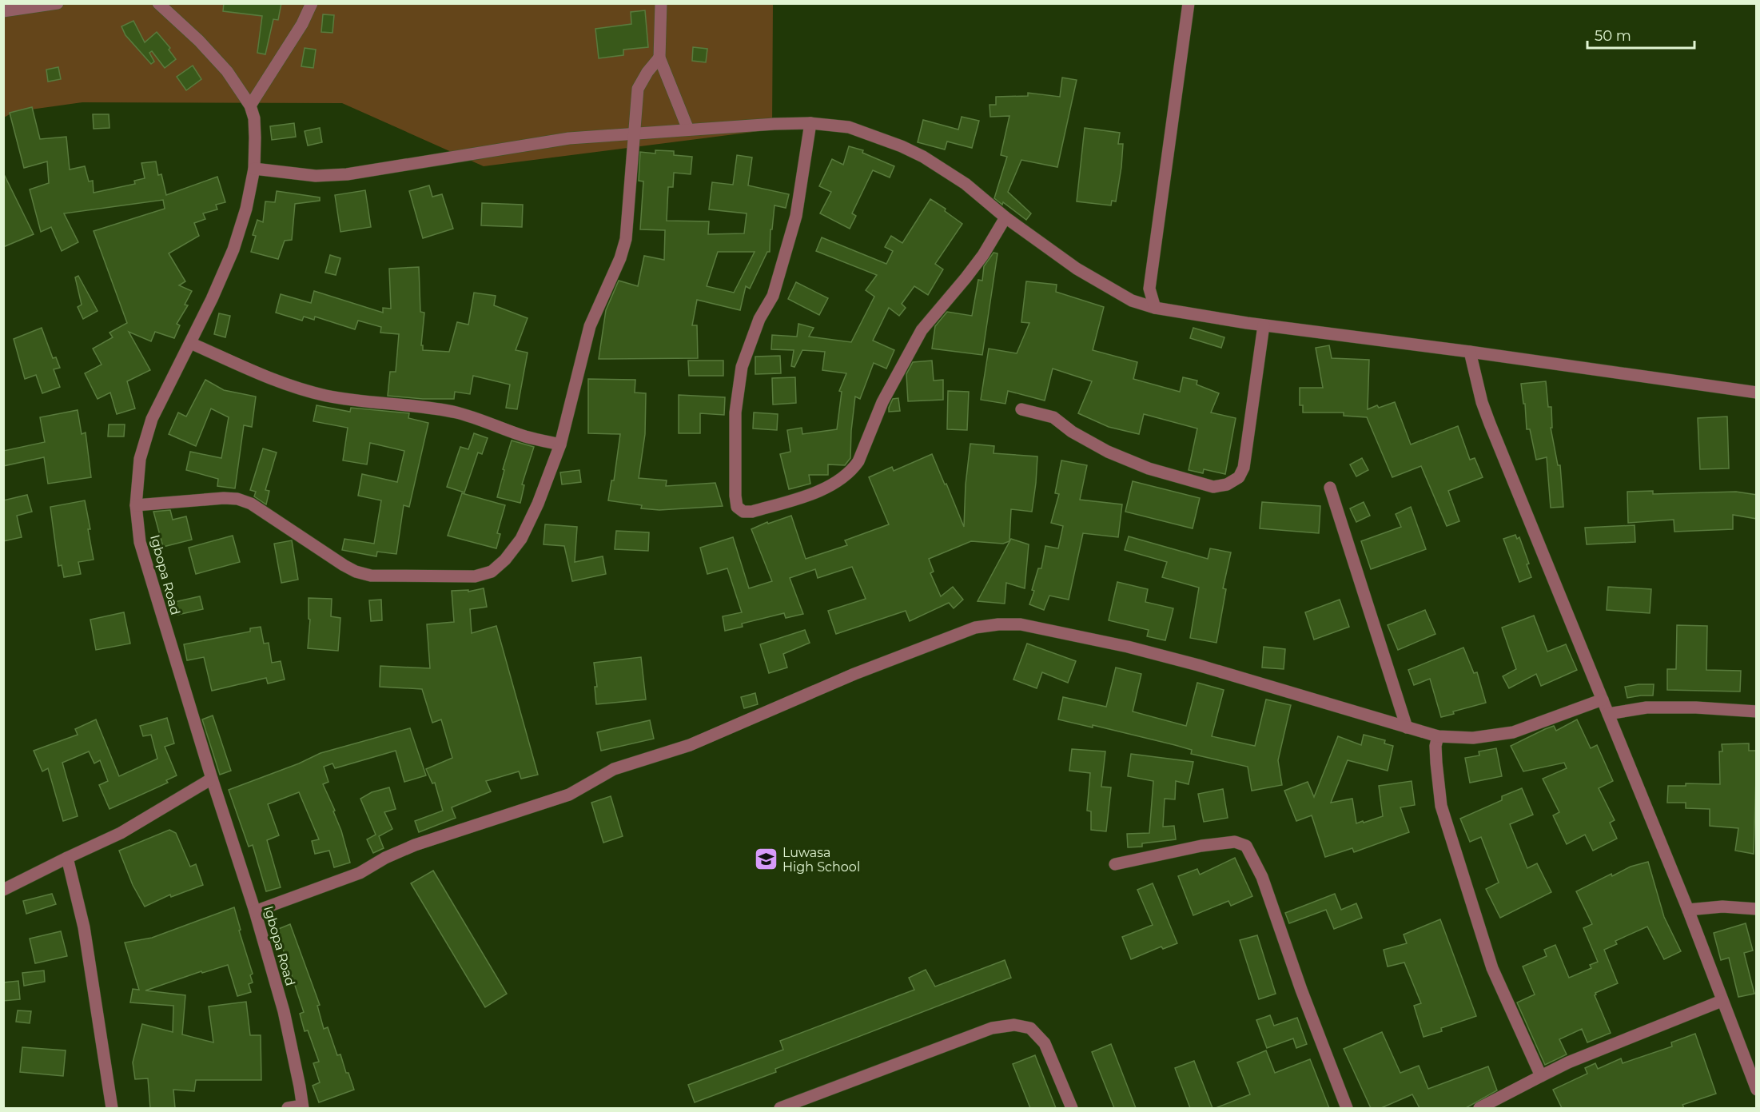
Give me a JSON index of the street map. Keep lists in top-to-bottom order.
{
  "streets": {
    "street": ["Igbopa Road"]
  },
  "places": {
    "school or university": ["Luwasa High School"]
  },
  "scale_bar": "50 m"
}
